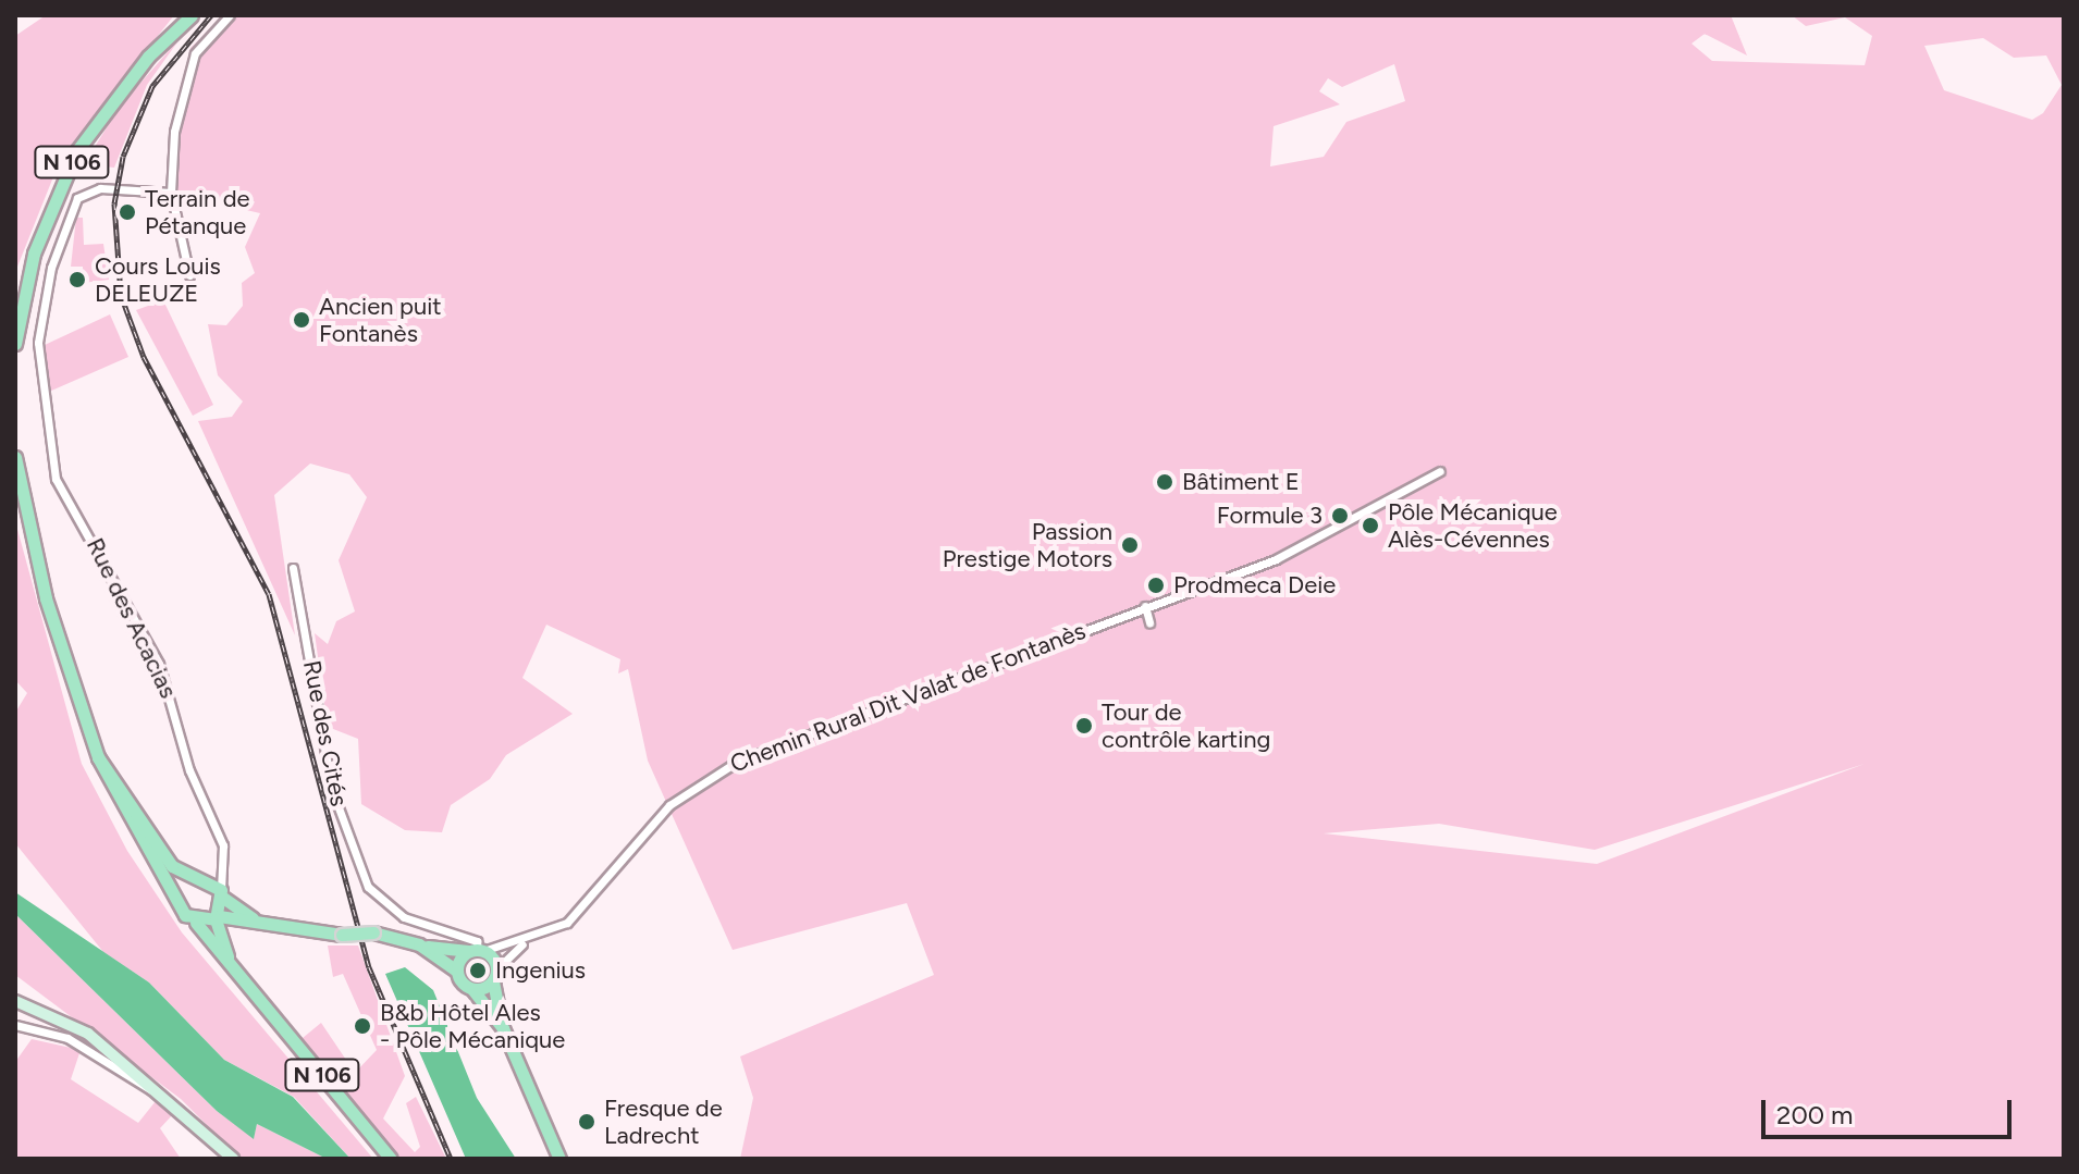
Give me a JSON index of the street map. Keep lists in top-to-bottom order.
{
  "streets": {
    "main road": ["N 106"],
    "street": ["Rue des Acacias", "Chemin Rural Dit Valat de Fontanès", "Rue des Cités"]
  },
  "crossings": [
    ["Chemin Rural Dit Valat de Fontanès", "Rue des Cités"]
  ],
  "places": [
    "Terrain de Pétanque",
    "Cours Louis DELEUZE",
    "Ancien puit Fontanès",
    "Bâtiment E",
    "Formule 3",
    "Pôle Mécanique Alès-Cévennes",
    "Passion Prestige Motors",
    "Prodmeca Deie",
    "Tour de contrôle karting",
    "Ingenius",
    "B&b Hôtel Ales - Pôle Mécanique",
    "Fresque de Ladrecht"
  ],
  "scale_bar": "200 m"
}
